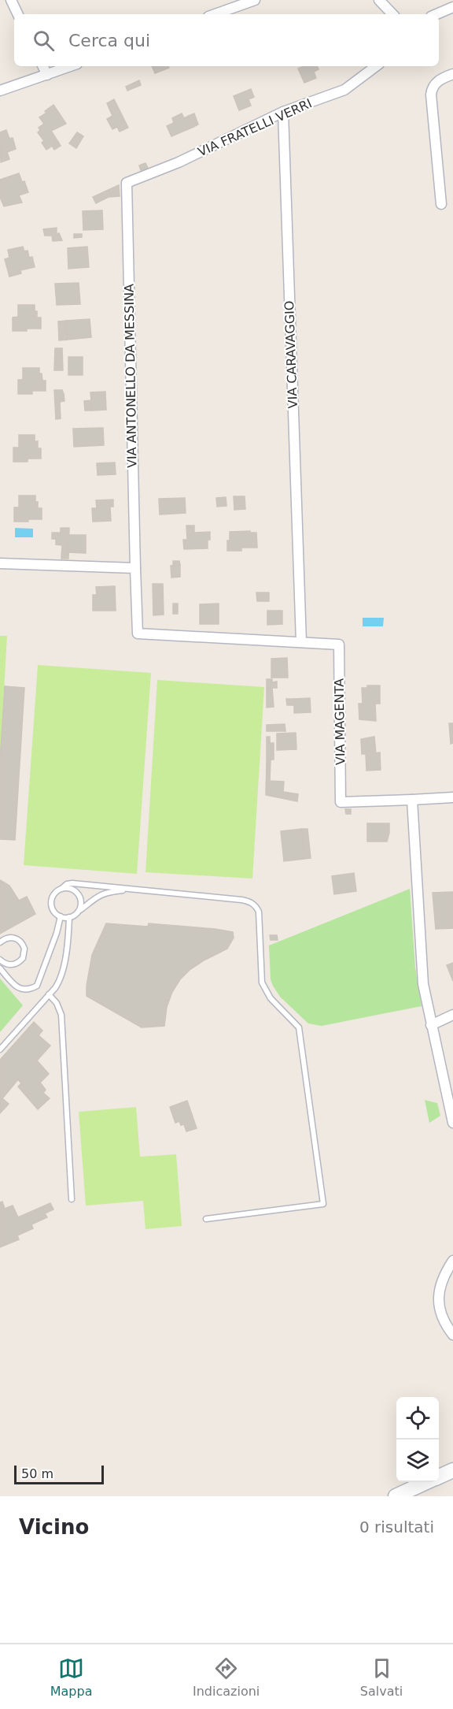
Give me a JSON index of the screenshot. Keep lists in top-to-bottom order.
{
  "streets": {
    "street": [
      "VIA FRATELLI VERRI",
      "VIA CARAVAGGIO",
      "VIA ANTONELLO DA MESSINA",
      "VIA MAGENTA"
    ]
  },
  "crossings": [
    ["VIA FRATELLI VERRI", "VIA CARAVAGGIO"],
    ["VIA FRATELLI VERRI", "VIA ANTONELLO DA MESSINA"],
    ["VIA CARAVAGGIO", "VIA MAGENTA"],
    ["VIA ANTONELLO DA MESSINA", "VIA MAGENTA"]
  ],
  "scale_bar": "50 m",
  "page": {
    "search": "Cerca qui",
    "scale": "50 m",
    "heading": ["Vicino", "0 risultati"],
    "nav": ["Mappa", "Indicazioni", "Salvati"]
  }
}
